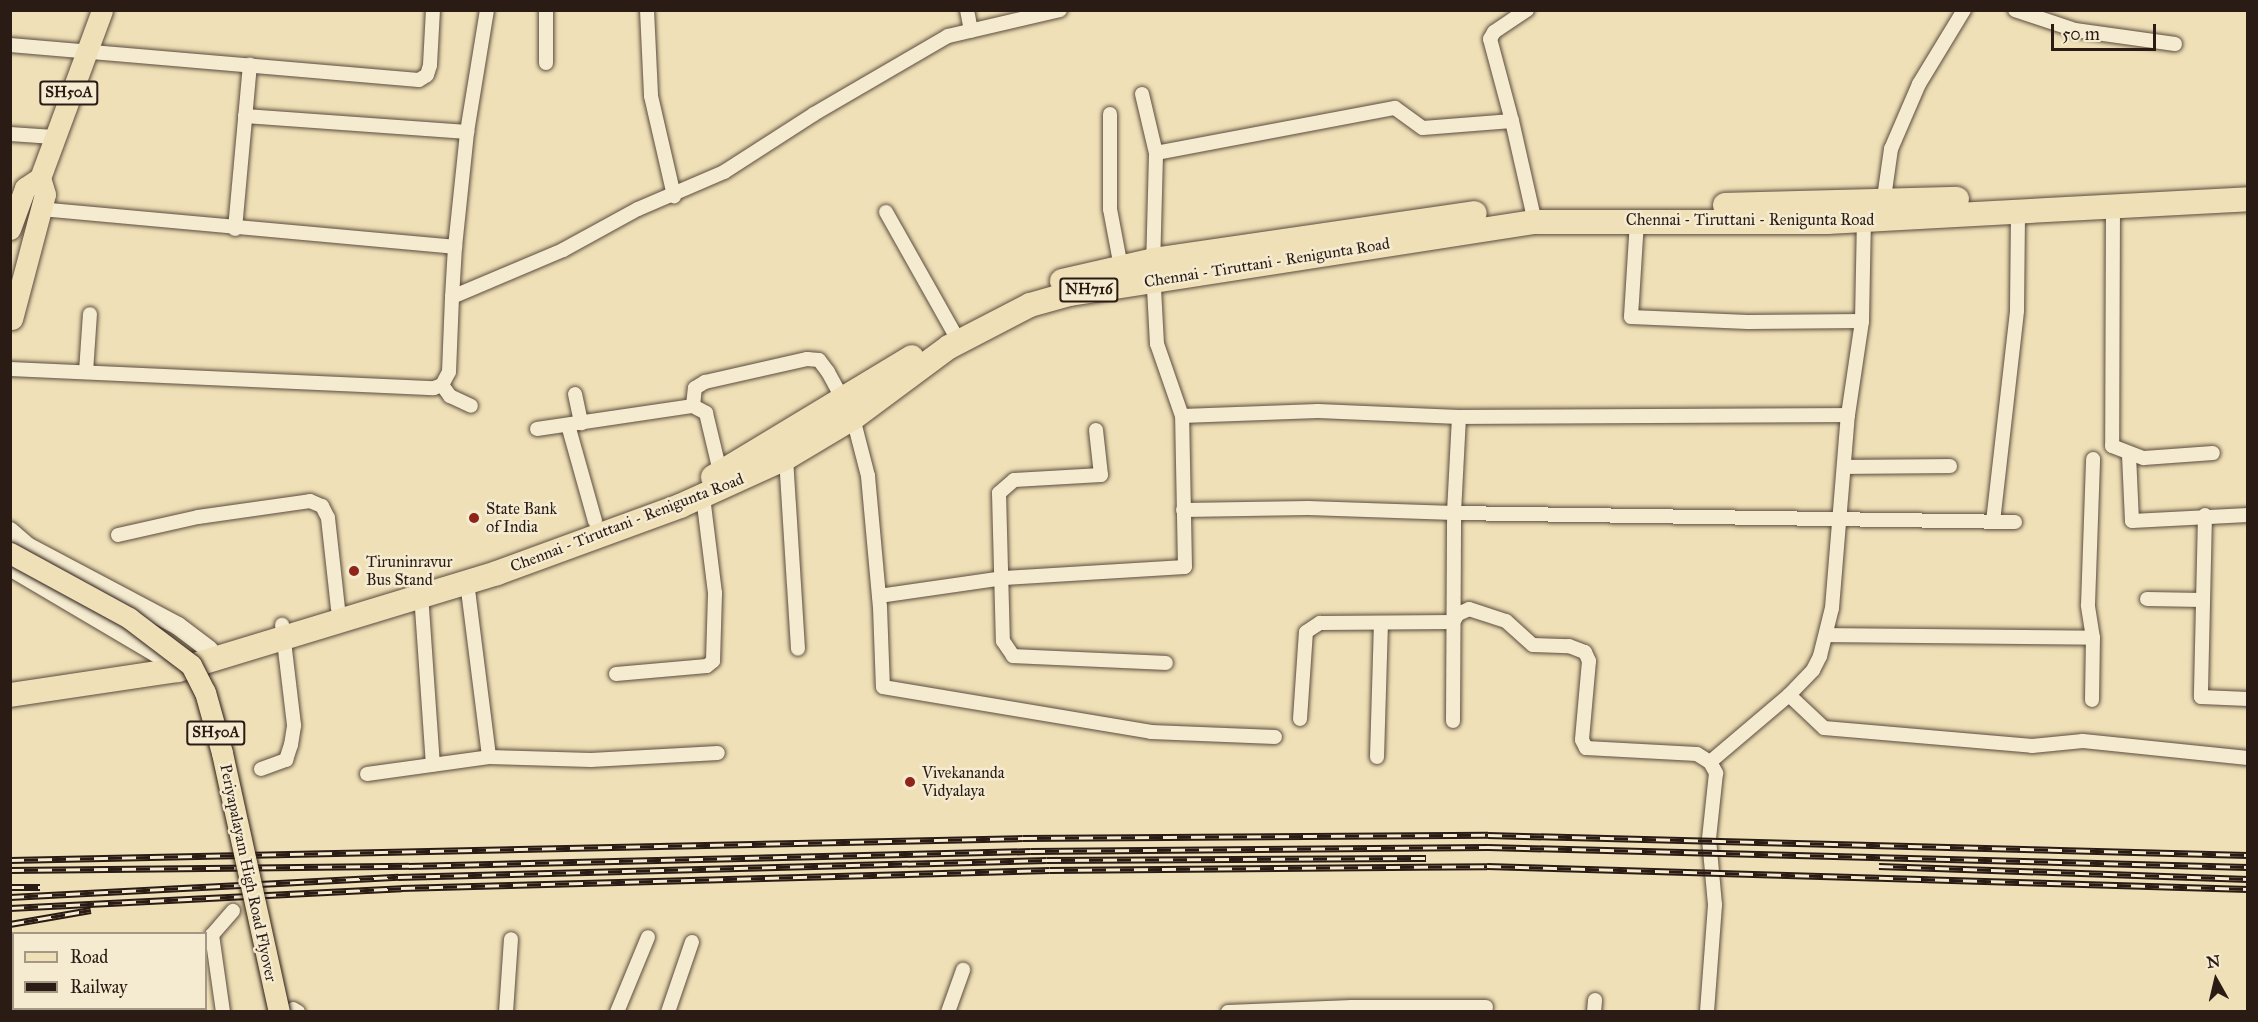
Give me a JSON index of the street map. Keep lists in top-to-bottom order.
{
  "streets": {
    "highway": ["Chennai - Tiruttani - Renigunta Road", "NH716"],
    "main road": ["SH50A", "Periyapalayam High Road Flyover"]
  },
  "places": ["State Bank of India", "Tiruninravur Bus Stand", "Vivekananda Vidyalaya"],
  "legend": ["Road", "Railway"],
  "scale_bar": "50 m",
  "north": "top"
}
